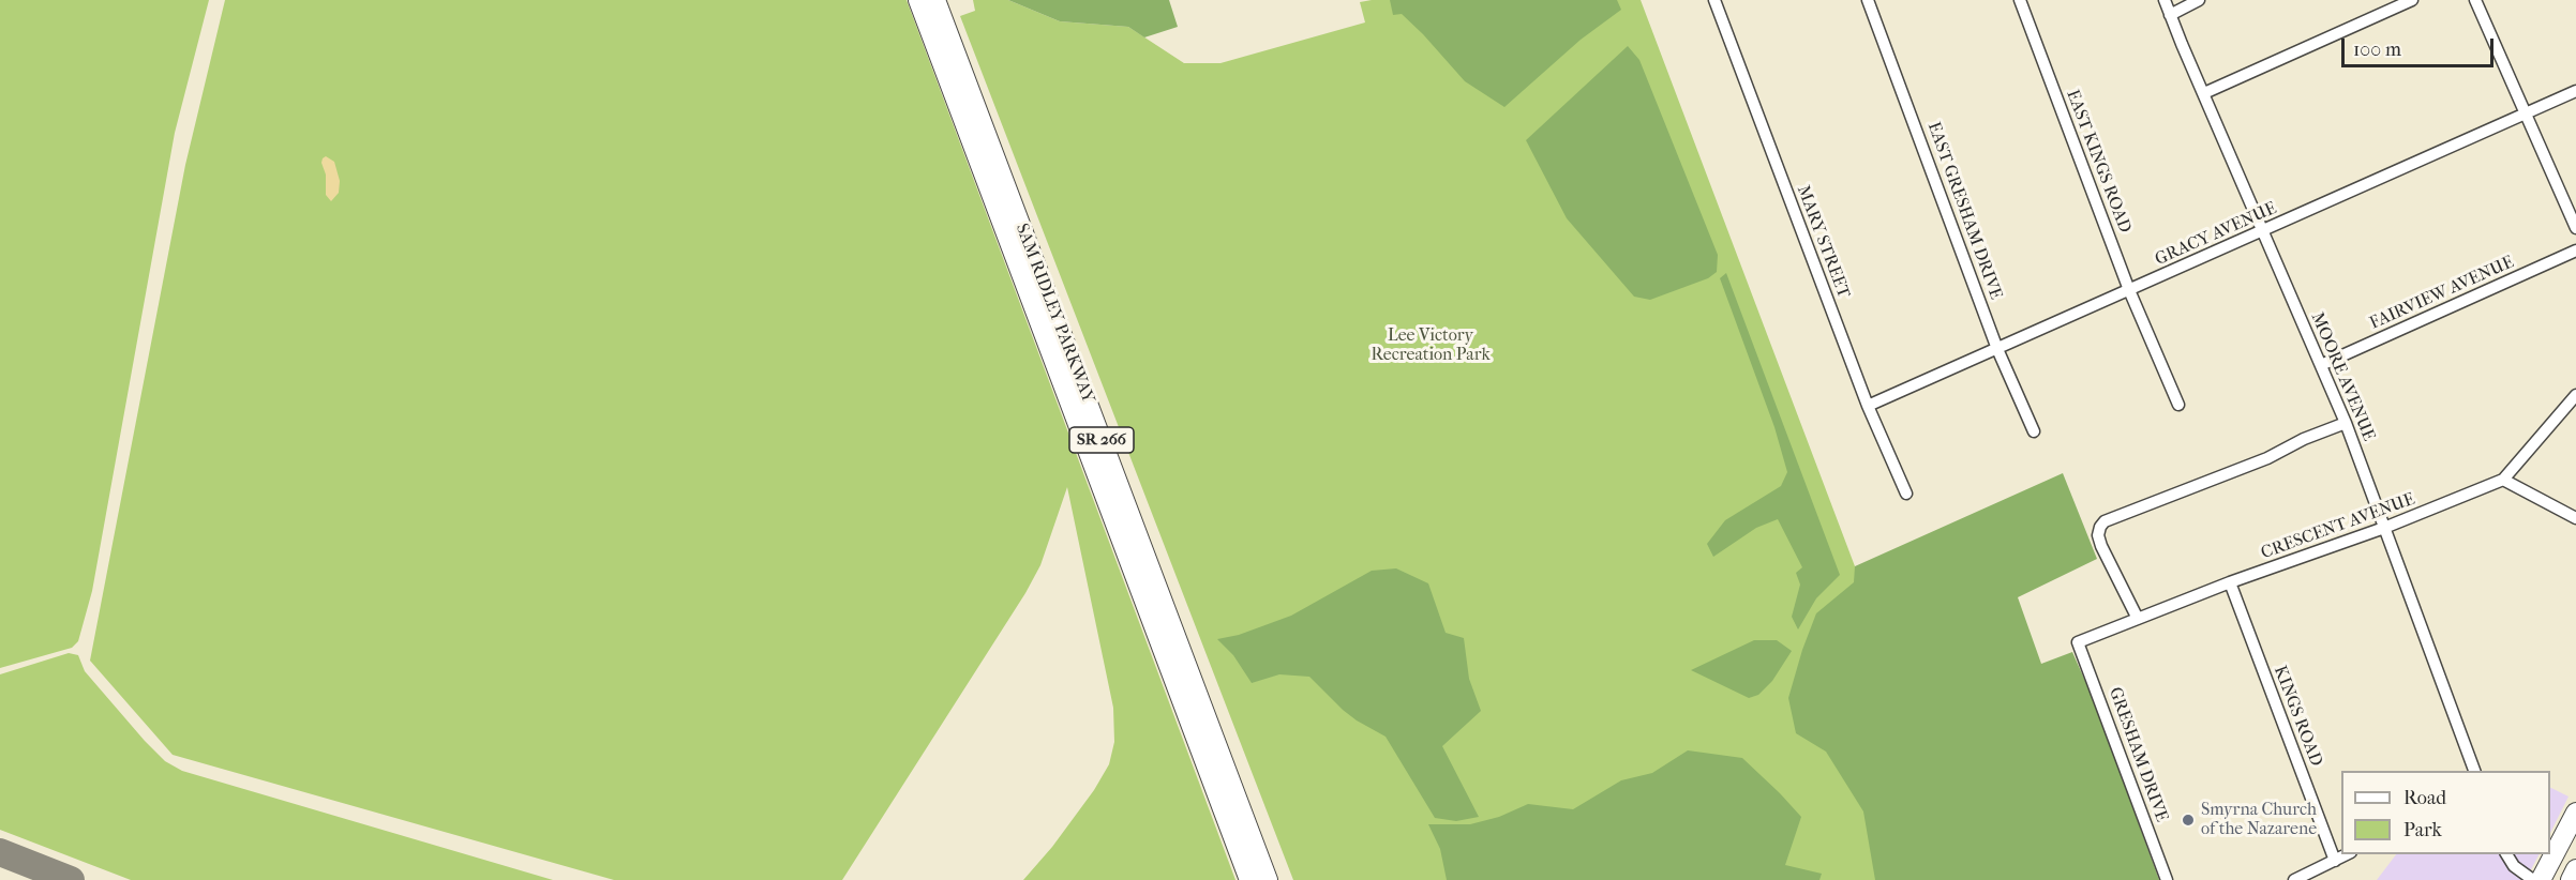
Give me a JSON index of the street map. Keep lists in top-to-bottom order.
{
  "streets": {
    "main road": ["SAM RIDLEY PARKWAY", "SR 266"],
    "street": [
      "EAST KINGS ROAD",
      "EAST GRESHAM DRIVE",
      "GRACY AVENUE",
      "MARY STREET",
      "FAIRVIEW AVENUE",
      "MOORE AVENUE",
      "CRESCENT AVENUE",
      "KINGS ROAD",
      "GRESHAM DRIVE"
    ]
  },
  "crossings": [
    ["EAST KINGS ROAD", "GRACY AVENUE"],
    ["EAST GRESHAM DRIVE", "GRACY AVENUE"],
    ["GRACY AVENUE", "MARY STREET"],
    ["GRACY AVENUE", "MOORE AVENUE"],
    ["FAIRVIEW AVENUE", "MOORE AVENUE"],
    ["MOORE AVENUE", "CRESCENT AVENUE"],
    ["CRESCENT AVENUE", "KINGS ROAD"],
    ["CRESCENT AVENUE", "GRESHAM DRIVE"]
  ],
  "parks": ["Lee Victory Recreation Park"],
  "places": ["Smyrna Church of the Nazarene"],
  "legend": ["Road", "Park"],
  "scale_bar": "100 m"
}
